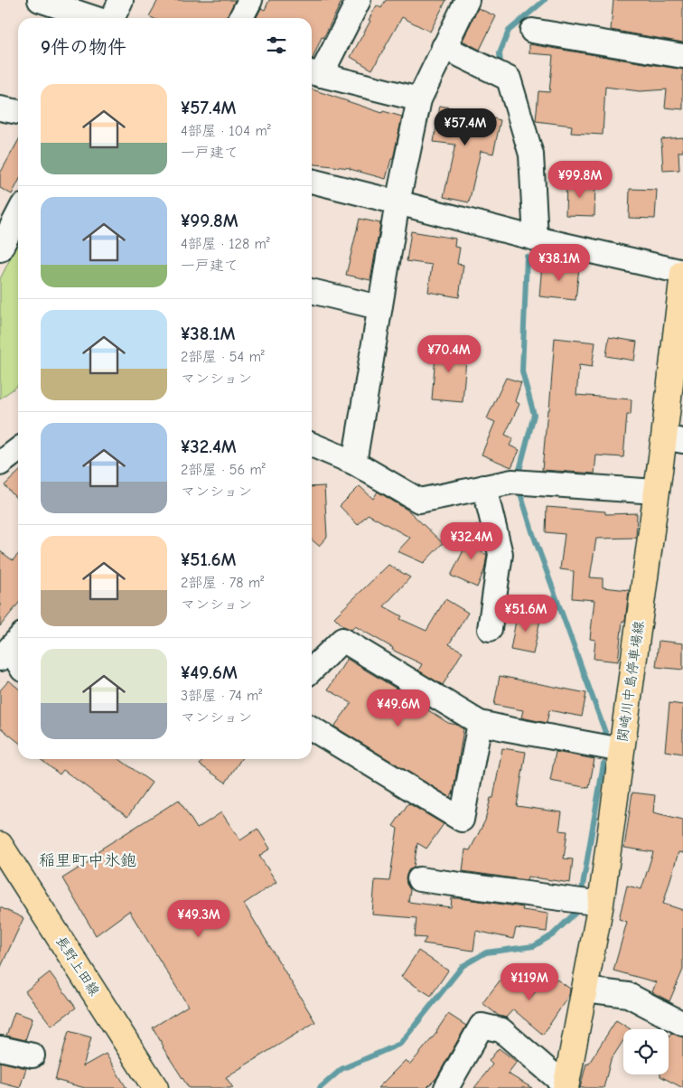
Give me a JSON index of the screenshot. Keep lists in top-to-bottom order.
{
  "streets": {
    "main road": ["関崎川中島停車場線", "長野上田線"]
  },
  "districts": ["稲里町中氷鉋"],
  "page": {
    "heading": "9件の物件",
    "list": [
      {
        "name": "¥57.4M",
        "note": "4部屋 · 104 m² · 一戸建て"
      },
      {
        "name": "¥99.8M",
        "note": "4部屋 · 128 m² · 一戸建て"
      },
      {
        "name": "¥38.1M",
        "note": "2部屋 · 54 m² · マンション"
      },
      {
        "name": "¥32.4M",
        "note": "2部屋 · 56 m² · マンション"
      },
      {
        "name": "¥51.6M",
        "note": "2部屋 · 78 m² · マンション"
      },
      {
        "name": "¥49.6M",
        "note": "3部屋 · 74 m² · マンション"
      }
    ],
    "price": [
      "¥57.4M",
      "¥99.8M",
      "¥38.1M",
      "¥70.4M",
      "¥32.4M",
      "¥51.6M",
      "¥49.6M",
      "¥49.3M",
      "¥119M"
    ]
  }
}
